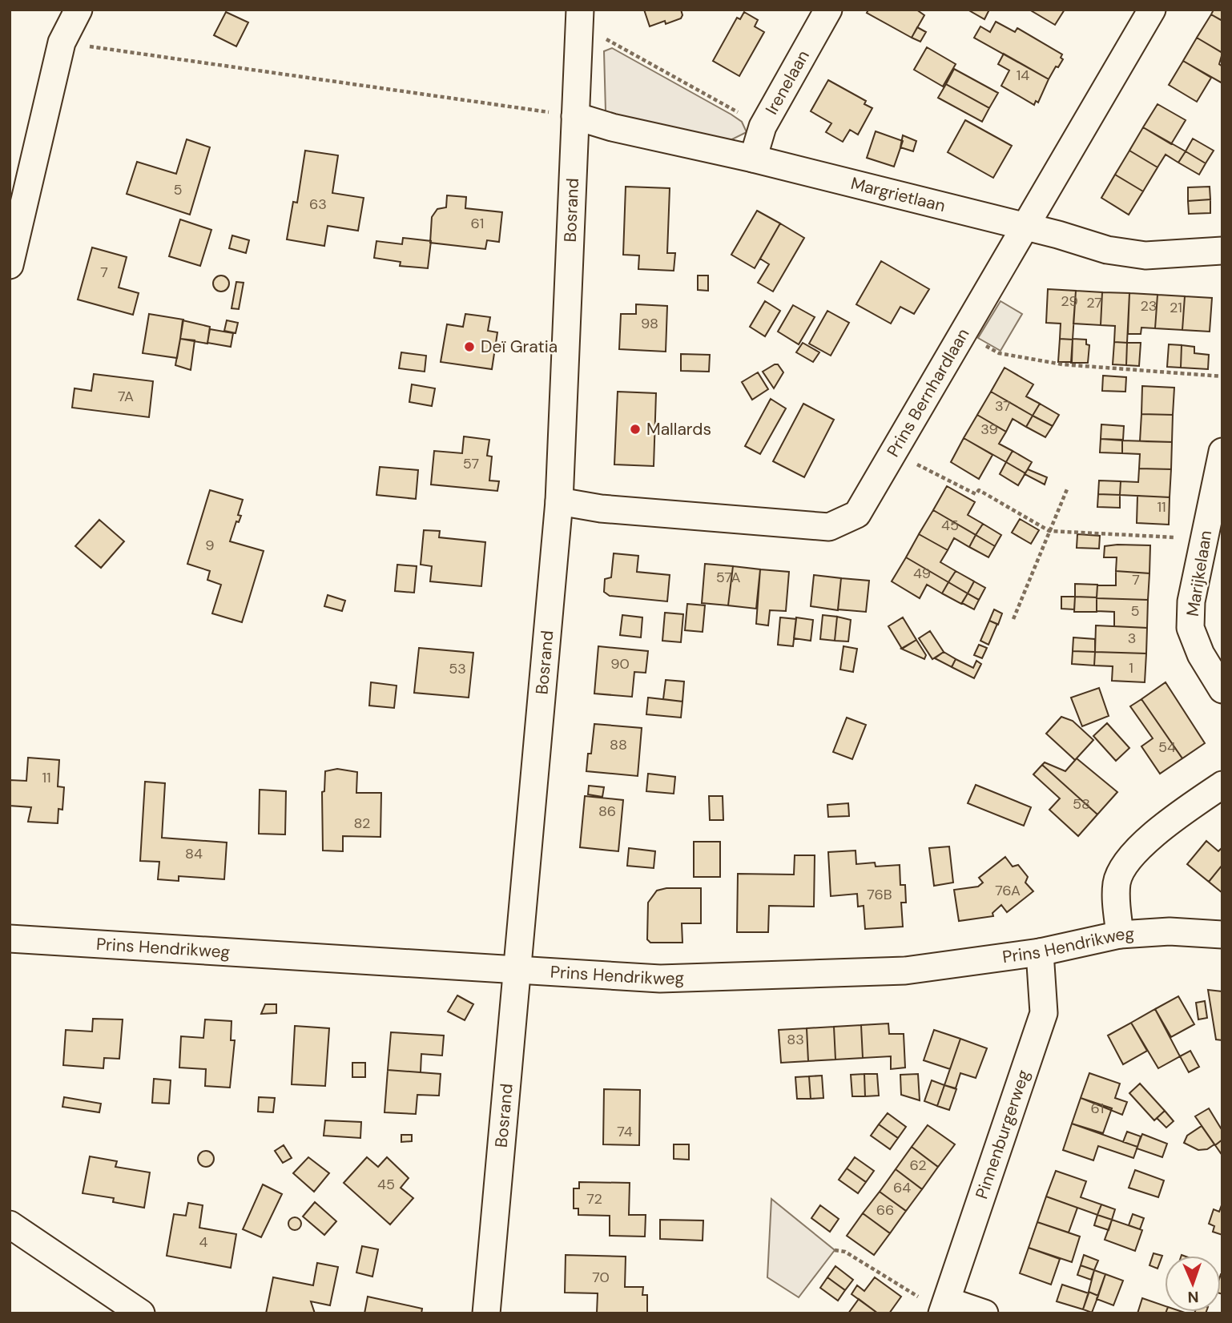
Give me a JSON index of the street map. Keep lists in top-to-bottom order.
{
  "streets": {
    "street": [
      "Irenelaan",
      "Margrietlaan",
      "Bosrand",
      "Prins Bernhardlaan",
      "Marijkelaan",
      "Prins Hendrikweg",
      "Pinnenburgerweg"
    ]
  },
  "crossings": [
    ["Irenelaan", "Margrietlaan"],
    ["Margrietlaan", "Bosrand"],
    ["Margrietlaan", "Prins Bernhardlaan"],
    ["Bosrand", "Prins Bernhardlaan"],
    ["Bosrand", "Prins Hendrikweg"],
    ["Prins Hendrikweg", "Pinnenburgerweg"]
  ],
  "places": ["Deï Gratia", "Mallards"],
  "house_numbers": [
    "14",
    "5",
    "63",
    "61",
    "7",
    "29",
    "27",
    "23",
    "21",
    "98",
    "7A",
    "37",
    "39",
    "57",
    "11",
    "45",
    "9",
    "49",
    "57A",
    "7",
    "5",
    "3",
    "90",
    "1",
    "53",
    "88",
    "54",
    "11",
    "58",
    "86",
    "82",
    "84",
    "76A",
    "76B",
    "83",
    "61",
    "74",
    "62",
    "45",
    "64",
    "72",
    "66",
    "4",
    "70"
  ],
  "north": "bottom"
}
